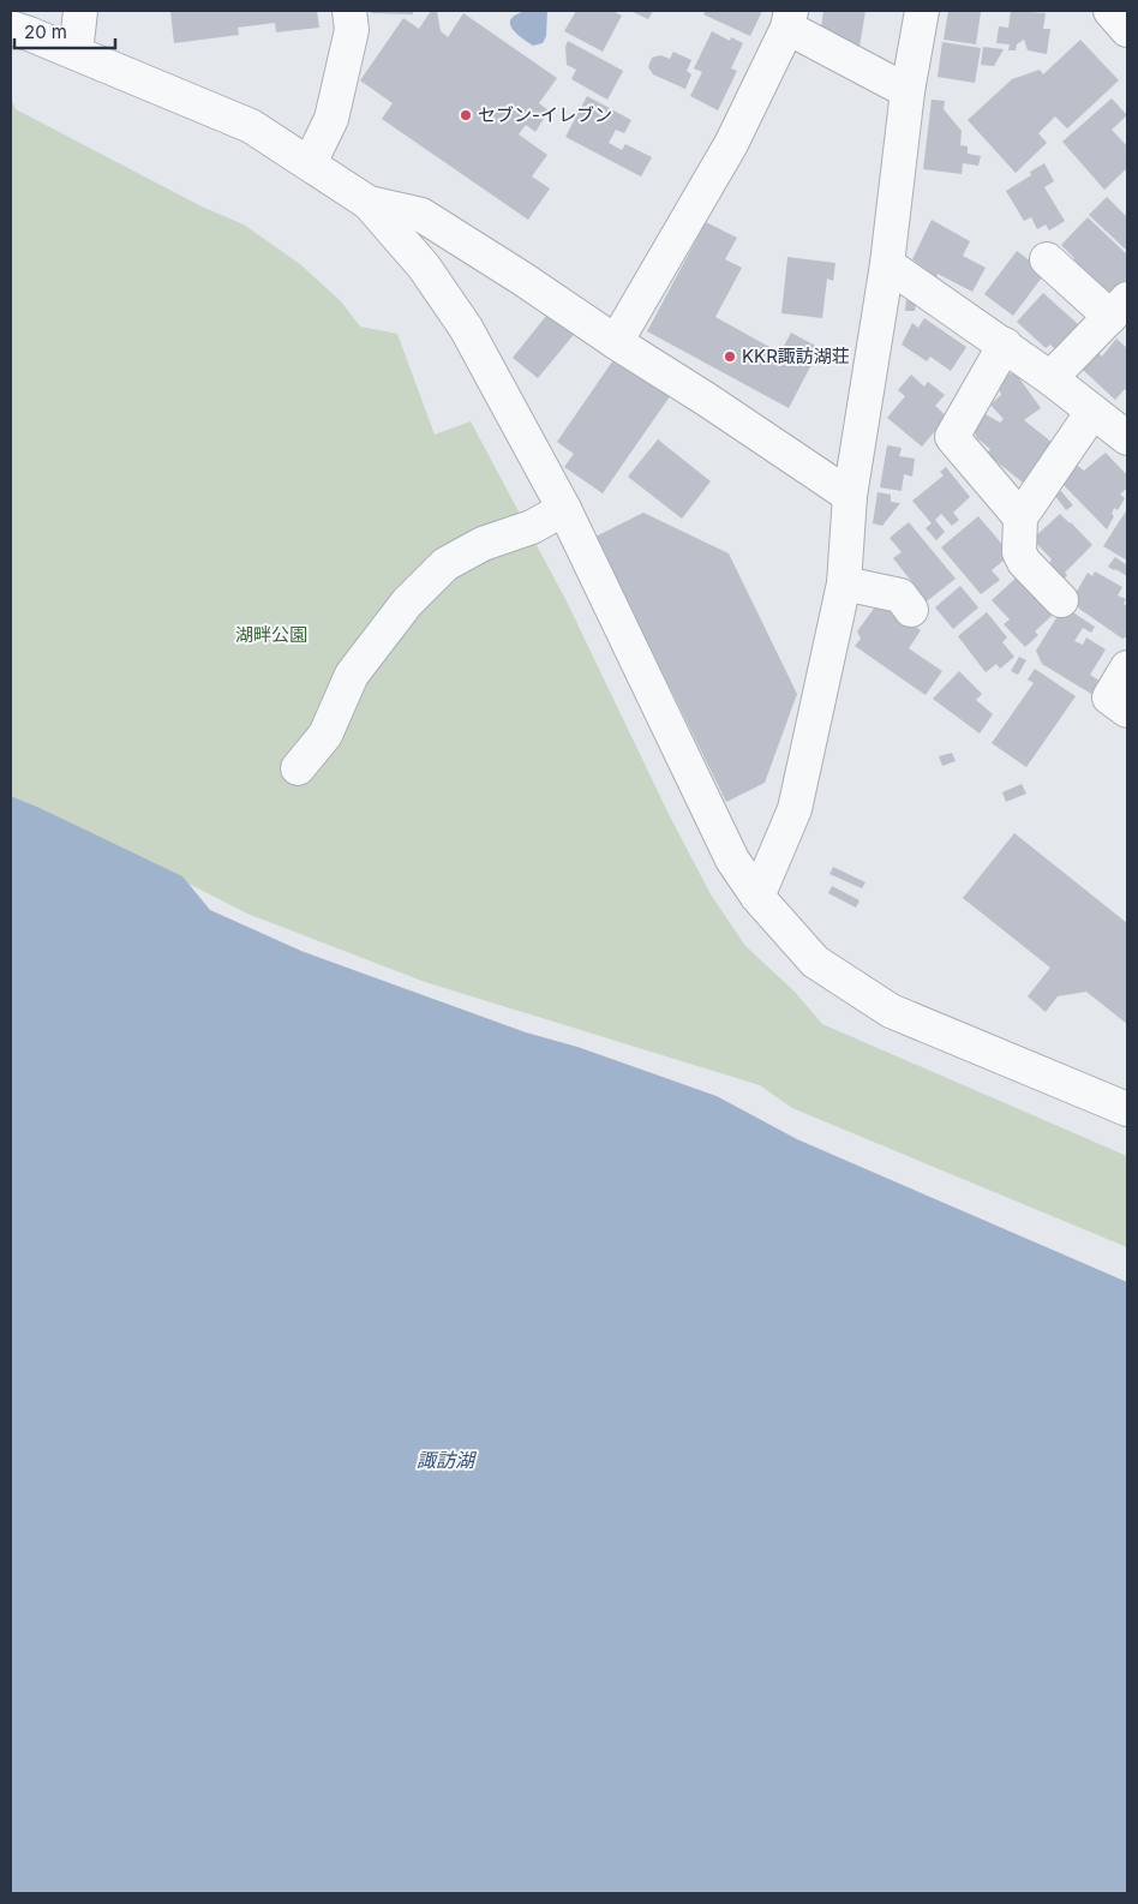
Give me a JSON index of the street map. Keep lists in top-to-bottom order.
{
  "water": ["諏訪湖"],
  "parks": ["湖畔公園"],
  "places": ["セブン-イレブン", "KKR諏訪湖荘"],
  "scale_bar": "20 m"
}
